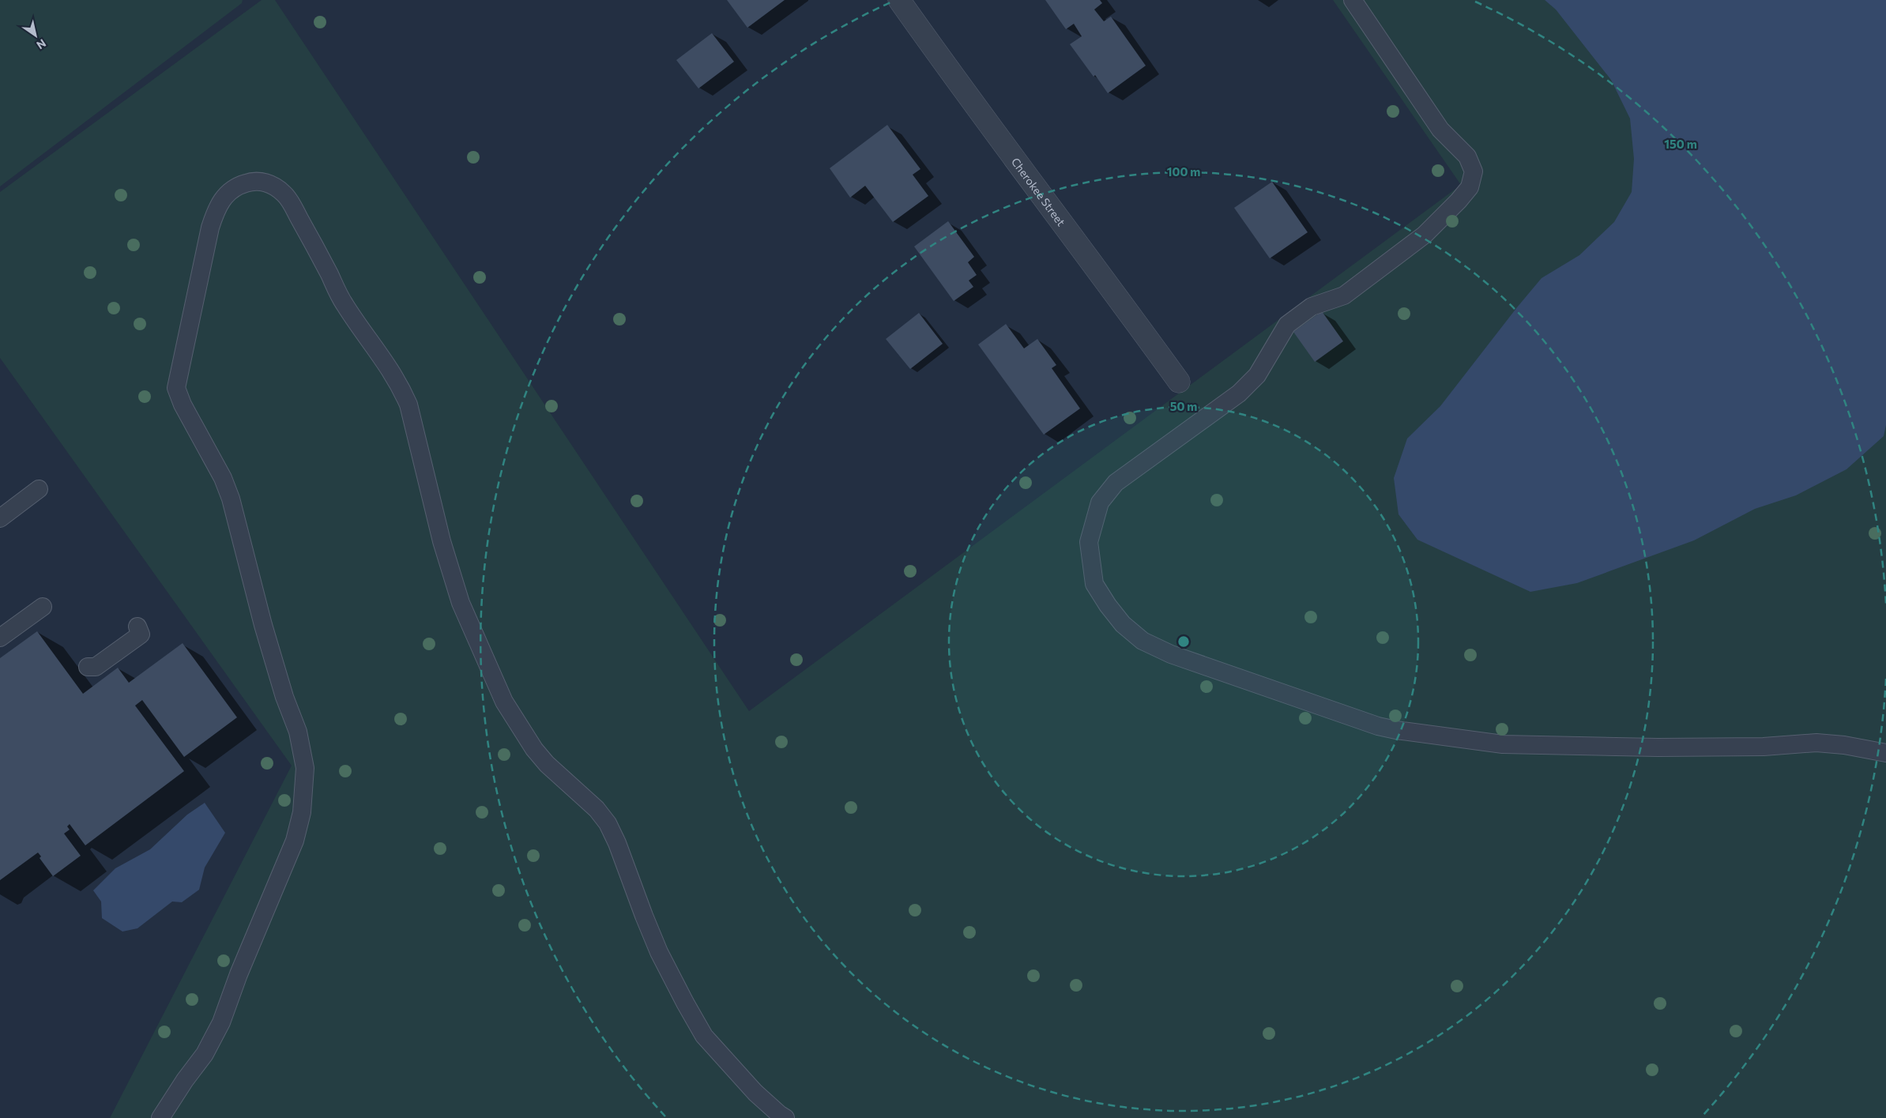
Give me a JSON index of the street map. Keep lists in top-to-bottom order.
{
  "streets": {
    "street": ["Cherokee Street"]
  },
  "north": "bottom right",
  "rings": ["150 m", "100 m", "50 m"]
}
